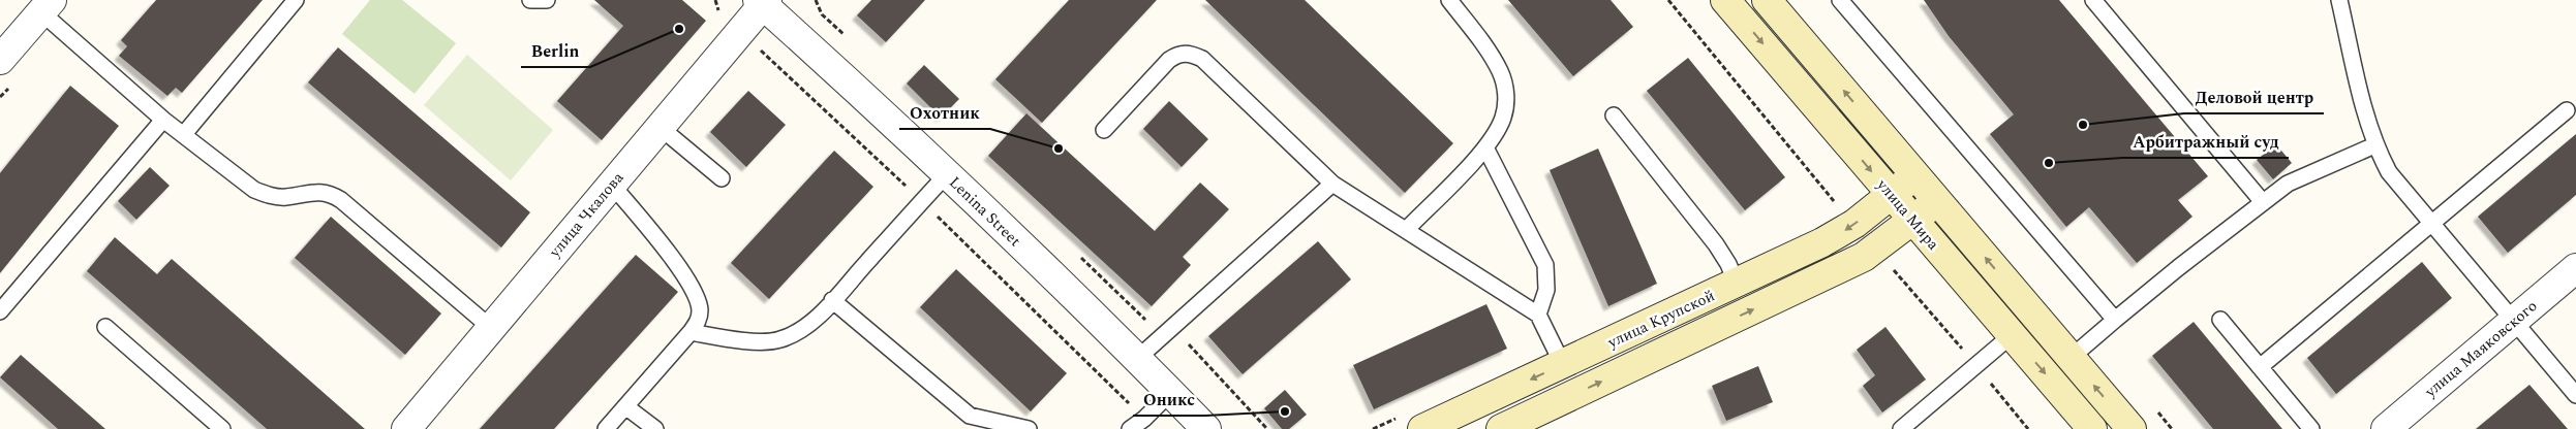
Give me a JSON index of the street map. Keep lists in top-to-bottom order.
{
  "streets": {
    "main road": ["улица Мира", "улица Крупской"],
    "street": ["Lenina Street", "улица Чкалова", "улица Маяковского"]
  },
  "crossings": [
    ["Lenina Street", "улица Чкалова"],
    ["улица Мира", "улица Крупской"]
  ],
  "places": [
    "Berlin",
    "Деловой центр",
    "Охотник",
    "Арбитражный суд",
    "Оникс"
  ]
}
